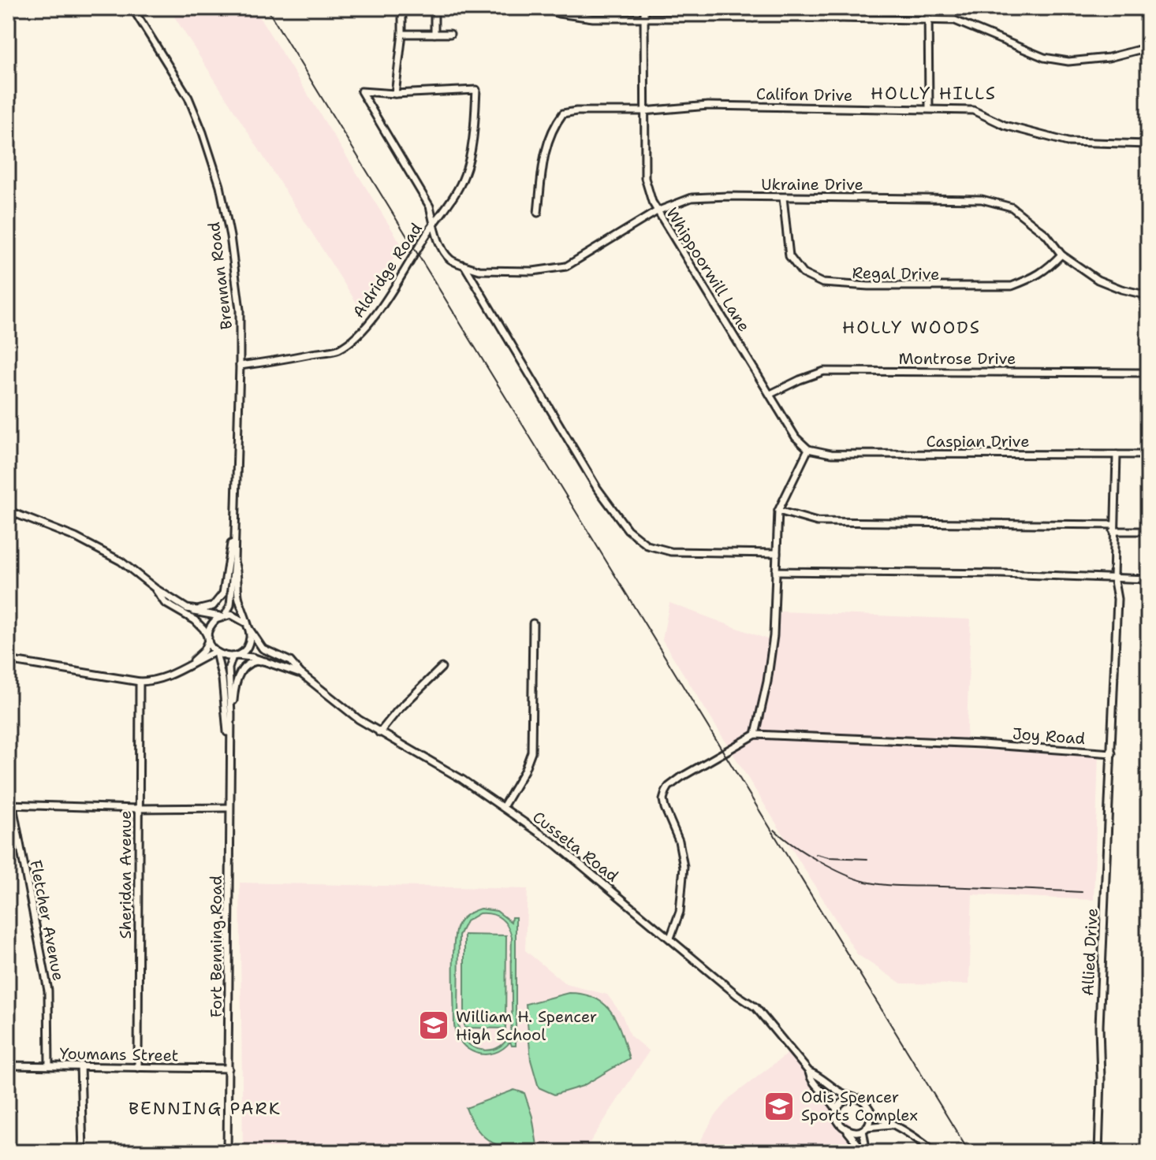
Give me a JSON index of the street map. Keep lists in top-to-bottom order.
{
  "streets": {
    "street": [
      "Califon Drive",
      "Ukraine Drive",
      "Whippoorwill Lane",
      "Aldridge Road",
      "Regal Drive",
      "Brennan Road",
      "Montrose Drive",
      "Caspian Drive",
      "Joy Road",
      "Cusseta Road",
      "Sheridan Avenue",
      "Fletcher Avenue",
      "Fort Benning Road",
      "Allied Drive",
      "Youmans Street"
    ]
  },
  "crossings": [
    ["Califon Drive", "Whippoorwill Lane"],
    ["Ukraine Drive", "Whippoorwill Lane"],
    ["Ukraine Drive", "Regal Drive"],
    ["Whippoorwill Lane", "Montrose Drive"],
    ["Whippoorwill Lane", "Caspian Drive"],
    ["Aldridge Road", "Brennan Road"],
    ["Brennan Road", "Cusseta Road"],
    ["Brennan Road", "Fort Benning Road"],
    ["Joy Road", "Allied Drive"],
    ["Cusseta Road", "Fort Benning Road"],
    ["Sheridan Avenue", "Youmans Street"],
    ["Fletcher Avenue", "Youmans Street"],
    ["Fort Benning Road", "Youmans Street"]
  ],
  "districts": ["HOLLY HILLS", "HOLLY WOODS", "BENNING PARK"],
  "places": {
    "school or university": ["William H. Spencer High School", "Odis Spencer Sports Complex"]
  }
}
